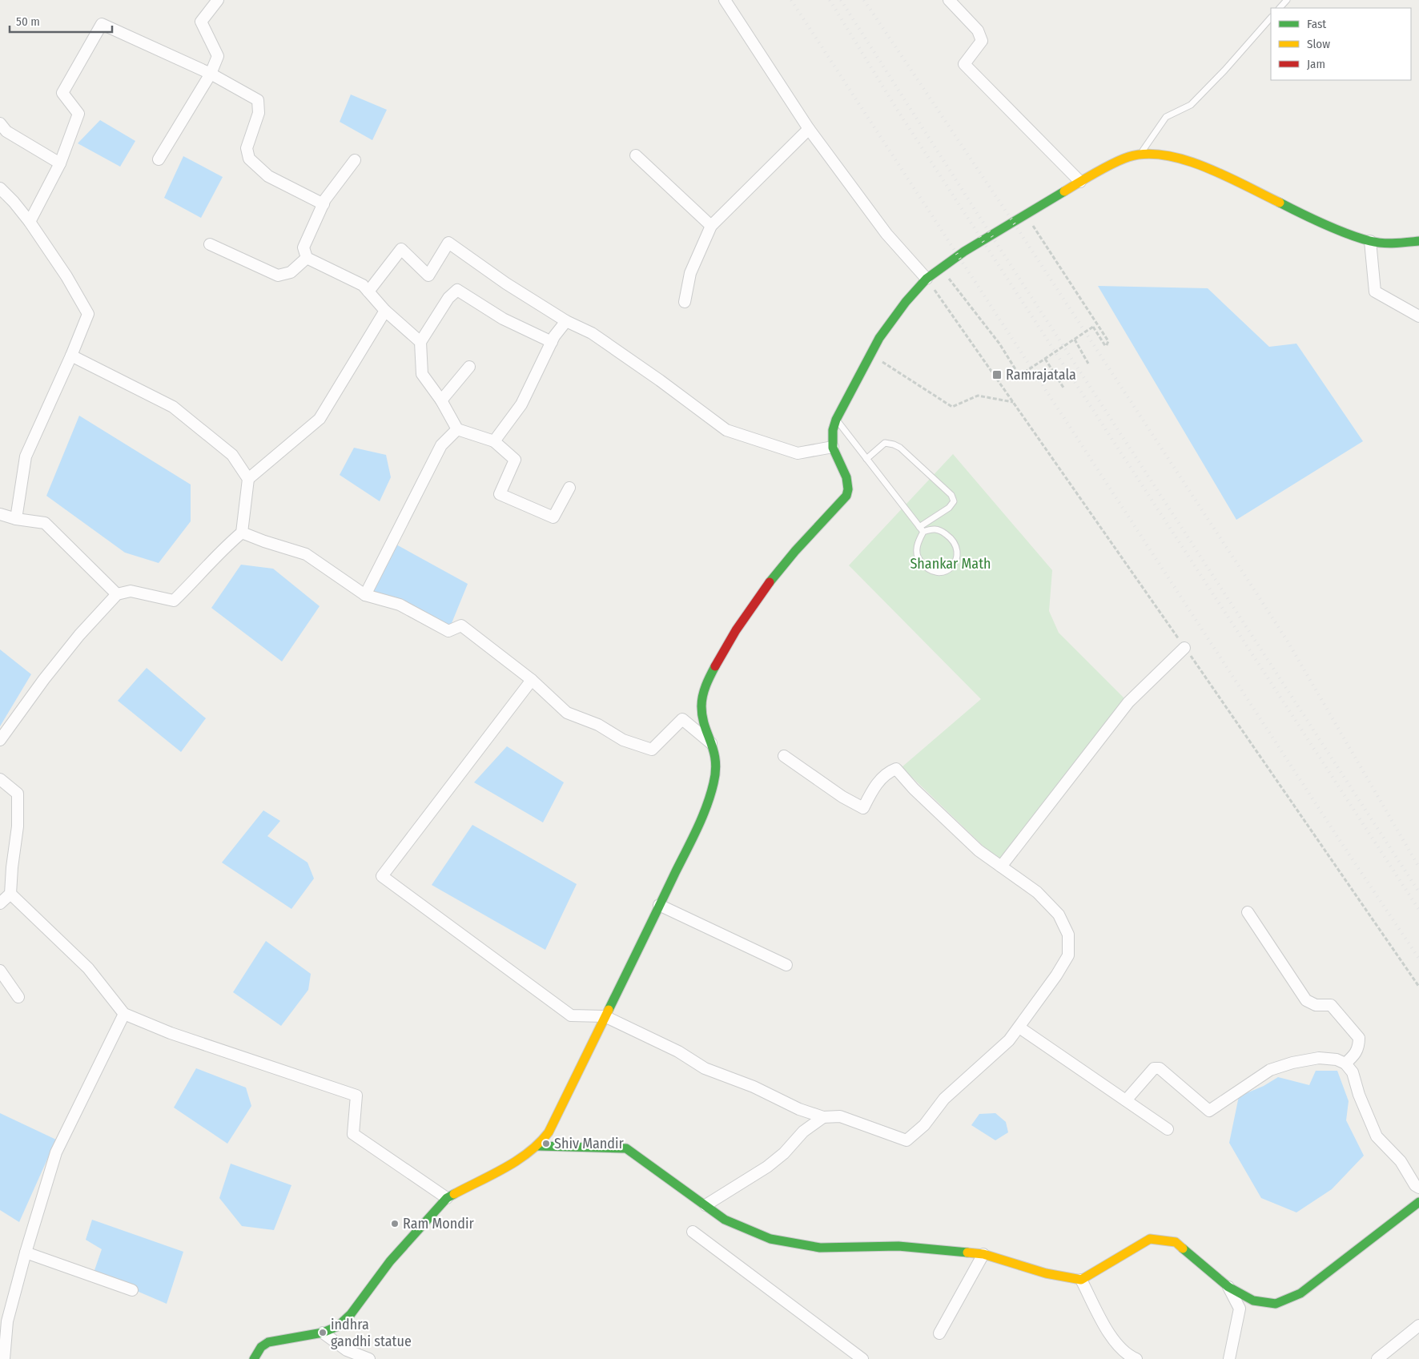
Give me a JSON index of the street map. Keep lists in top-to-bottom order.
{
  "parks": ["Shankar Math"],
  "places": {
    "transit": ["Ramrajatala"],
    "other": ["Shiv Mandir", "Ram Mondir", "indhra gandhi statue"]
  },
  "legend": ["Fast", "Slow", "Jam"],
  "scale_bar": "50 m"
}
